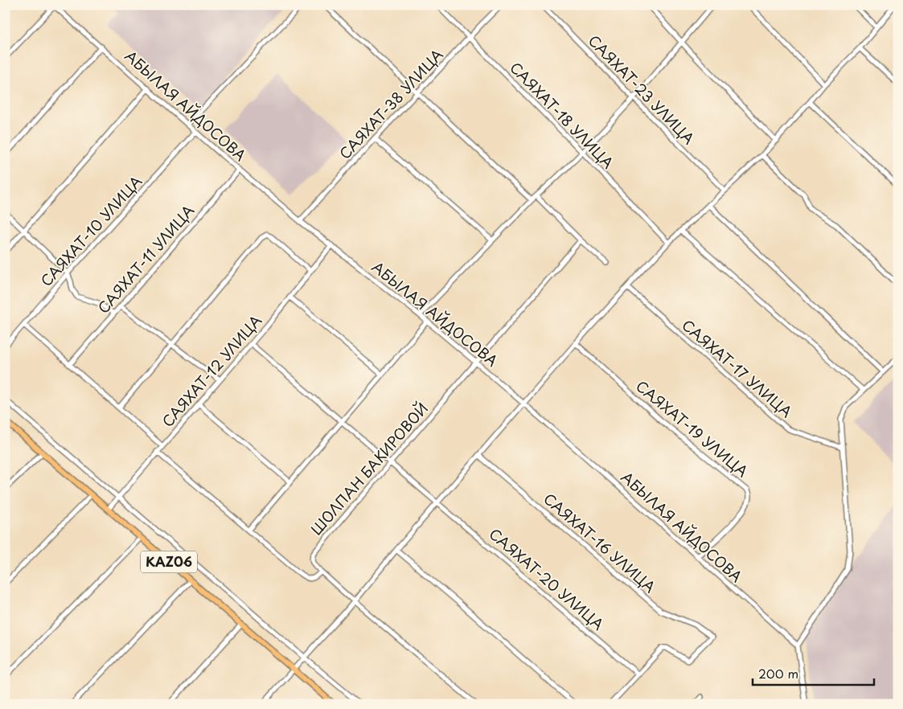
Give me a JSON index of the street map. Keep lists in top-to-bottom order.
{
  "streets": {
    "main road": ["KAZ06"],
    "street": [
      "САЯХАТ-23 УЛИЦА",
      "САЯХАТ-38 УЛИЦА",
      "АБЫЛАЯ АЙДОСОВА",
      "САЯХАТ-18 УЛИЦА",
      "САЯХАТ-10 УЛИЦА",
      "САЯХАТ-11 УЛИЦА",
      "САЯХАТ-17 УЛИЦА",
      "САЯХАТ-12 УЛИЦА",
      "САЯХАТ-19 УЛИЦА",
      "ШОЛПАН БАКИРОВОЙ",
      "САЯХАТ-16 УЛИЦА",
      "САЯХАТ-20 УЛИЦА"
    ]
  },
  "crossings": [
    ["САЯХАТ-38 УЛИЦА", "АБЫЛАЯ АЙДОСОВА"],
    ["САЯХАТ-38 УЛИЦА", "САЯХАТ-18 УЛИЦА"],
    ["АБЫЛАЯ АЙДОСОВА", "САЯХАТ-10 УЛИЦА"],
    ["АБЫЛАЯ АЙДОСОВА", "САЯХАТ-11 УЛИЦА"],
    ["АБЫЛАЯ АЙДОСОВА", "САЯХАТ-12 УЛИЦА"],
    ["АБЫЛАЯ АЙДОСОВА", "САЯХАТ-19 УЛИЦА"],
    ["АБЫЛАЯ АЙДОСОВА", "ШОЛПАН БАКИРОВОЙ"],
    ["САЯХАТ-12 УЛИЦА", "KAZ06"],
    ["САЯХАТ-12 УЛИЦА", "САЯХАТ-20 УЛИЦА"],
    ["ШОЛПАН БАКИРОВОЙ", "САЯХАТ-20 УЛИЦА"],
    ["САЯХАТ-16 УЛИЦА", "САЯХАТ-20 УЛИЦА"]
  ],
  "scale_bar": "200 m"
}
